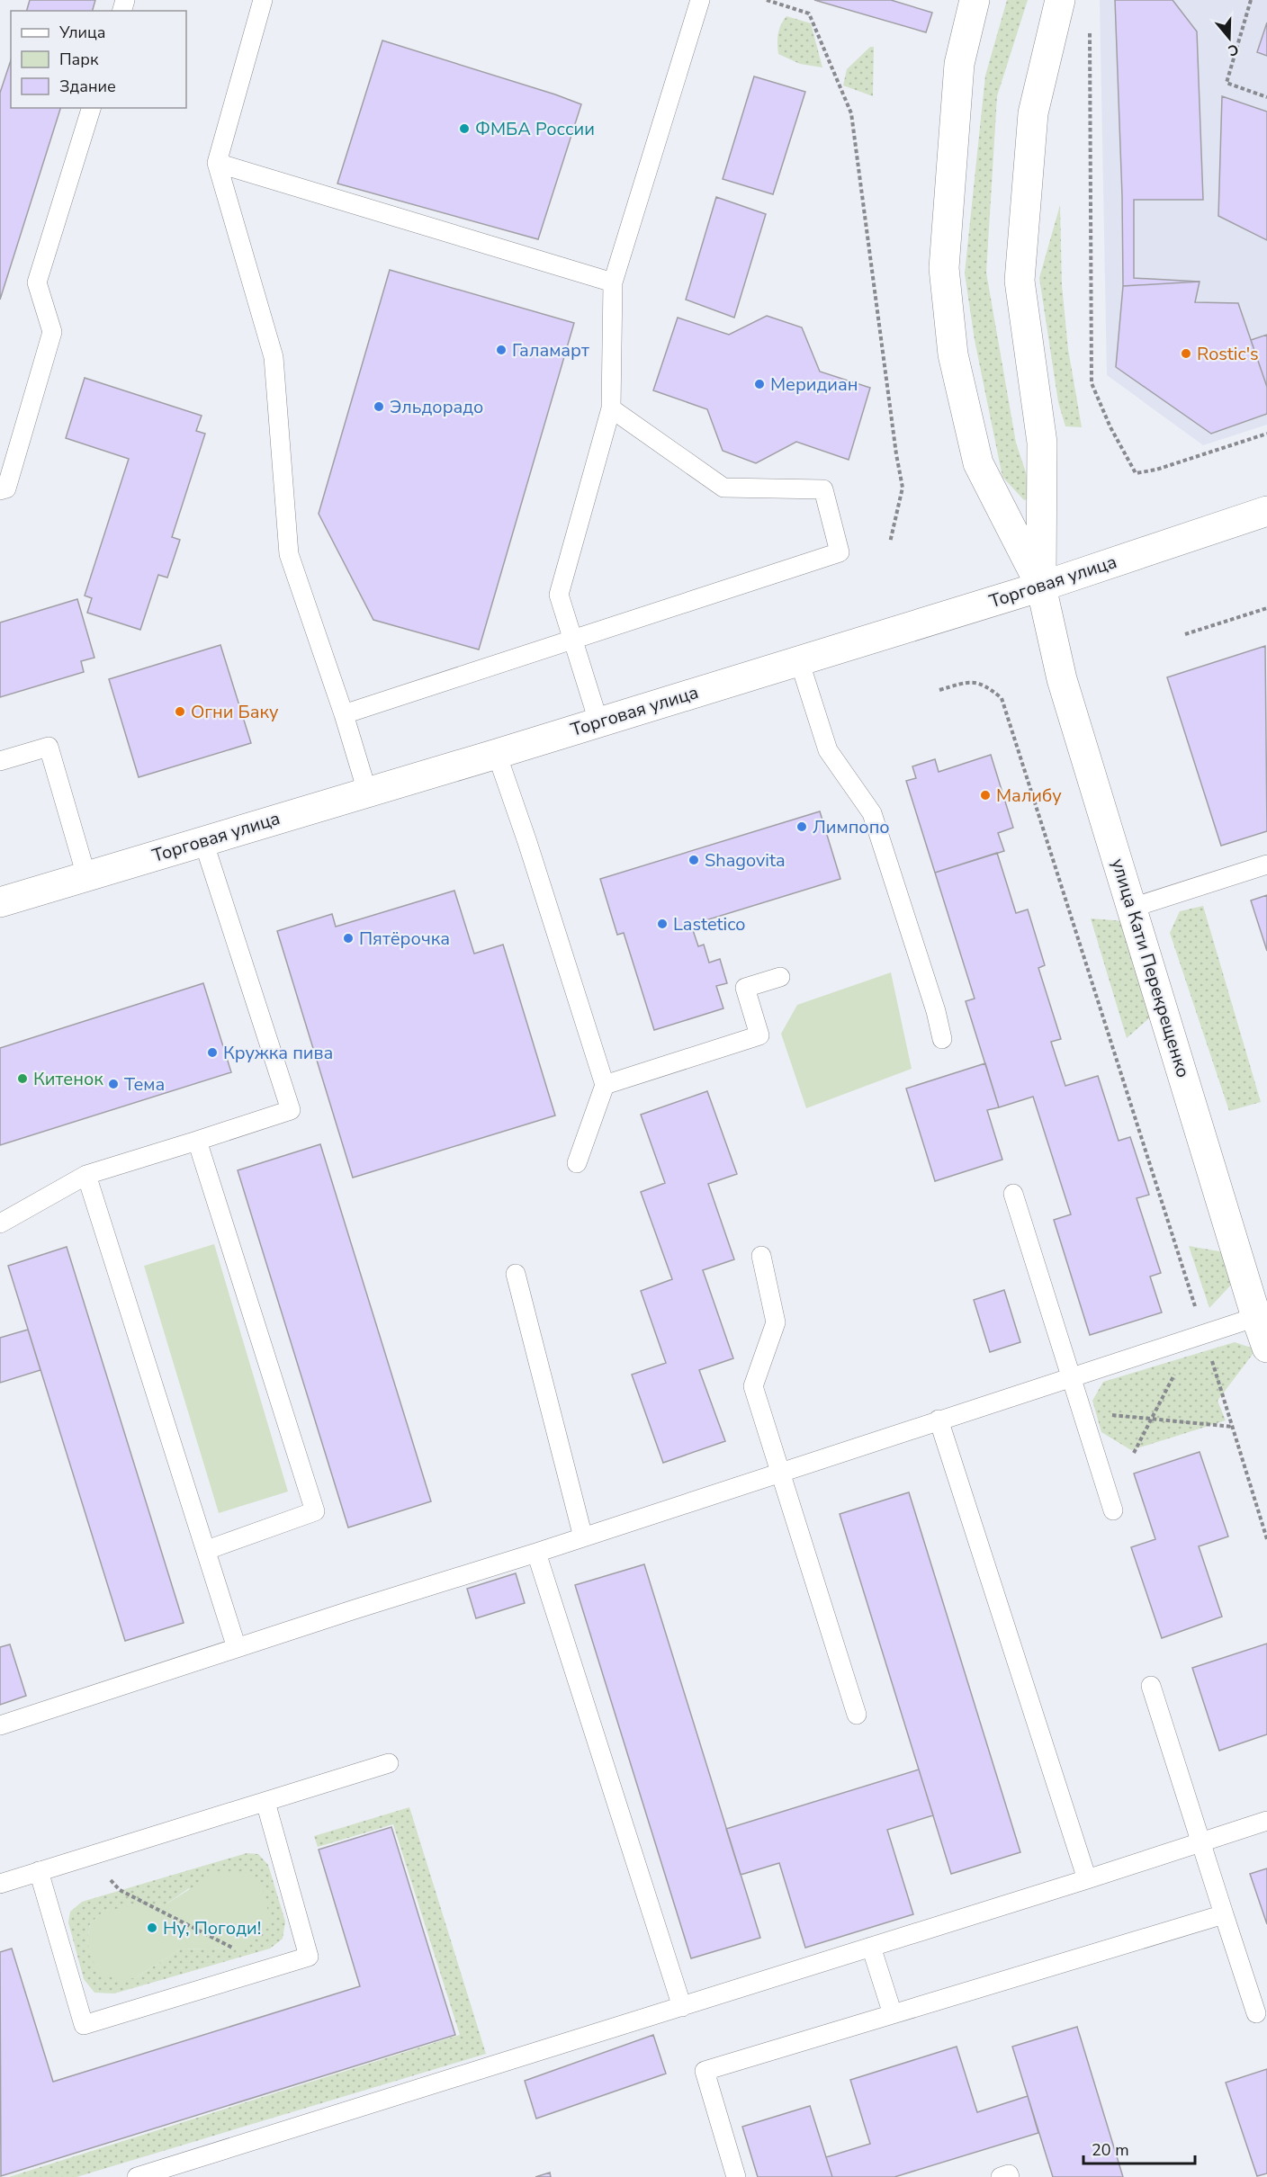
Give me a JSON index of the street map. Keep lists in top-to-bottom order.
{
  "streets": {
    "street": ["Торговая улица", "улица Кати Перекрещенко"]
  },
  "crossings": [
    ["Торговая улица", "улица Кати Перекрещенко"]
  ],
  "places": [
    "ФМБА России",
    "Галамарт",
    "Rostic's",
    "Меридиан",
    "Эльдорадо",
    "Огни Баку",
    "Малибу",
    "Лимпопо",
    "Shagovita",
    "Lastetico",
    "Пятёрочка",
    "Кружка пива",
    "Китенок",
    "Тема",
    "Ну, Погоди!"
  ],
  "legend": ["Улица", "Парк", "Здание"],
  "scale_bar": "20 m",
  "north": "bottom"
}
